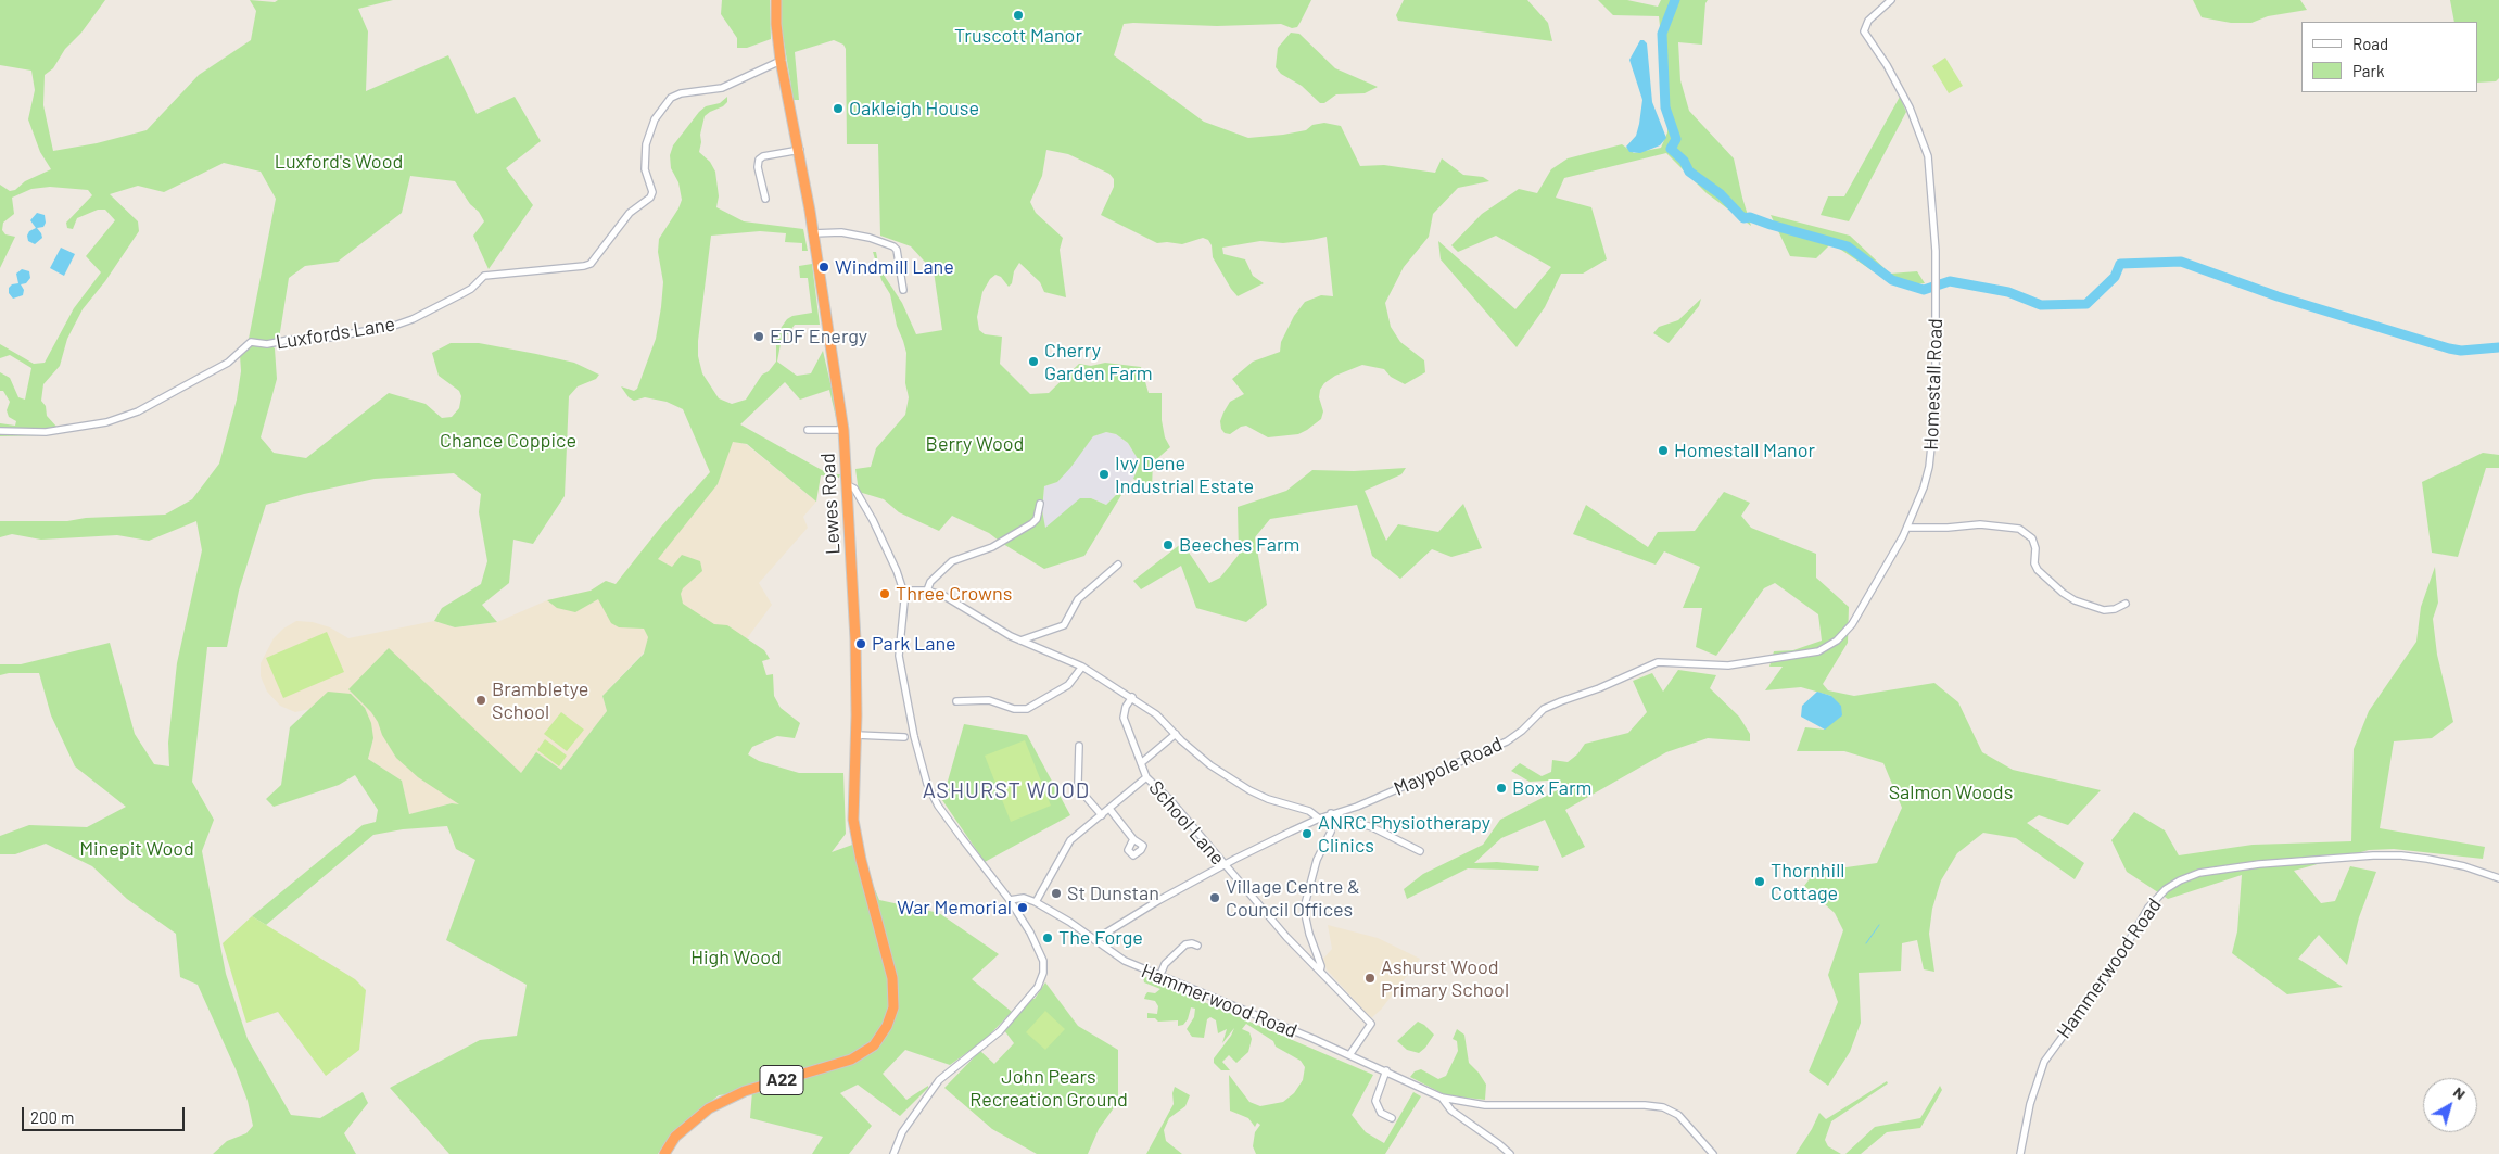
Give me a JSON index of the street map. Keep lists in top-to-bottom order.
{
  "streets": {
    "highway": ["Lewes Road", "A22"],
    "street": [
      "Luxfords Lane",
      "Homestall Road",
      "Maypole Road",
      "School Lane",
      "Hammerwood Road"
    ]
  },
  "crossings": [
    ["Luxfords Lane", "Lewes Road"],
    ["Homestall Road", "Maypole Road"],
    ["Maypole Road", "School Lane"],
    ["Maypole Road", "Hammerwood Road"],
    ["School Lane", "Hammerwood Road"]
  ],
  "districts": ["ASHURST WOOD"],
  "parks": [
    "Luxford's Wood",
    "Chance Coppice",
    "Berry Wood",
    "Salmon Woods",
    "Minepit Wood",
    "High Wood",
    "John Pears Recreation Ground"
  ],
  "places": [
    "Truscott Manor",
    "Oakleigh House",
    "Windmill Lane",
    "EDF Energy",
    "Cherry Garden Farm",
    "Homestall Manor",
    "Ivy Dene Industrial Estate",
    "Beeches Farm",
    "Three Crowns",
    "Park Lane",
    "Brambletye School",
    "Box Farm",
    "ANRC Physiotherapy Clinics",
    "Thornhill Cottage",
    "St Dunstan",
    "Village Centre & Council Offices",
    "War Memorial",
    "The Forge",
    "Ashurst Wood Primary School"
  ],
  "legend": ["Road", "Park"],
  "scale_bar": "200 m",
  "north": "top right"
}
